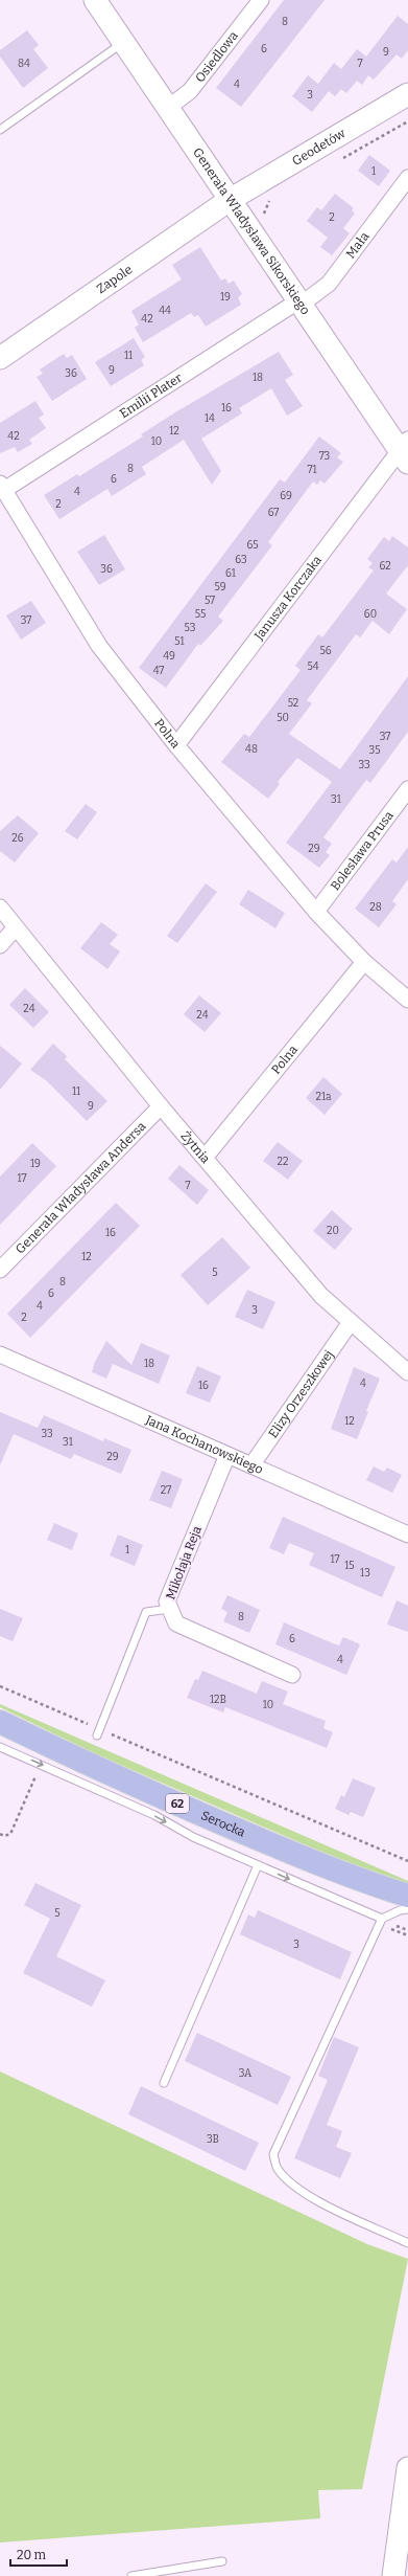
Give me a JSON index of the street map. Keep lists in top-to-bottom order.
{
  "streets": {
    "main road": ["62", "Serocka"],
    "street": [
      "Osiedlowa",
      "Geodetów",
      "Generała Władysława Sikorskiego",
      "Mała",
      "Zapole",
      "Emilii Plater",
      "Janusza Korczaka",
      "Polna",
      "Bolesława Prusa",
      "Żytnia",
      "Generała Władysława Andersa",
      "Elizy Orzeszkowej",
      "Jana Kochanowskiego",
      "Mikołaja Reja"
    ]
  },
  "crossings": [
    ["Osiedlowa", "Generała Władysława Sikorskiego"],
    ["Geodetów", "Generała Władysława Sikorskiego"],
    ["Geodetów", "Zapole"],
    ["Generała Władysława Sikorskiego", "Mała"],
    ["Generała Władysława Sikorskiego", "Zapole"],
    ["Generała Władysława Sikorskiego", "Emilii Plater"],
    ["Generała Władysława Sikorskiego", "Janusza Korczaka"],
    ["Mała", "Emilii Plater"],
    ["Emilii Plater", "Polna"],
    ["Janusza Korczaka", "Polna"],
    ["Polna", "Bolesława Prusa"],
    ["Polna", "Żytnia"],
    ["Żytnia", "Generała Władysława Andersa"],
    ["Żytnia", "Elizy Orzeszkowej"],
    ["Elizy Orzeszkowej", "Jana Kochanowskiego"],
    ["Jana Kochanowskiego", "Mikołaja Reja"]
  ],
  "house_numbers": [
    "8",
    "6",
    "9",
    "84",
    "7",
    "4",
    "3",
    "1",
    "2",
    "19",
    "44",
    "42",
    "11",
    "9",
    "36",
    "18",
    "16",
    "14",
    "12",
    "42",
    "10",
    "73",
    "8",
    "71",
    "6",
    "4",
    "69",
    "2",
    "67",
    "65",
    "63",
    "62",
    "36",
    "61",
    "59",
    "57",
    "55",
    "60",
    "37",
    "53",
    "51",
    "56",
    "49",
    "54",
    "47",
    "52",
    "50",
    "37",
    "48",
    "35",
    "33",
    "31",
    "26",
    "29",
    "28",
    "24",
    "24",
    "11",
    "21a",
    "9",
    "22",
    "19",
    "17",
    "7",
    "20",
    "16",
    "12",
    "5",
    "8",
    "6",
    "4",
    "3",
    "2",
    "18",
    "4",
    "16",
    "12",
    "33",
    "31",
    "29",
    "27",
    "1",
    "17",
    "15",
    "13",
    "8",
    "6",
    "4",
    "12B",
    "10",
    "5",
    "3",
    "3A",
    "3B"
  ],
  "scale_bar": "20 m"
}
